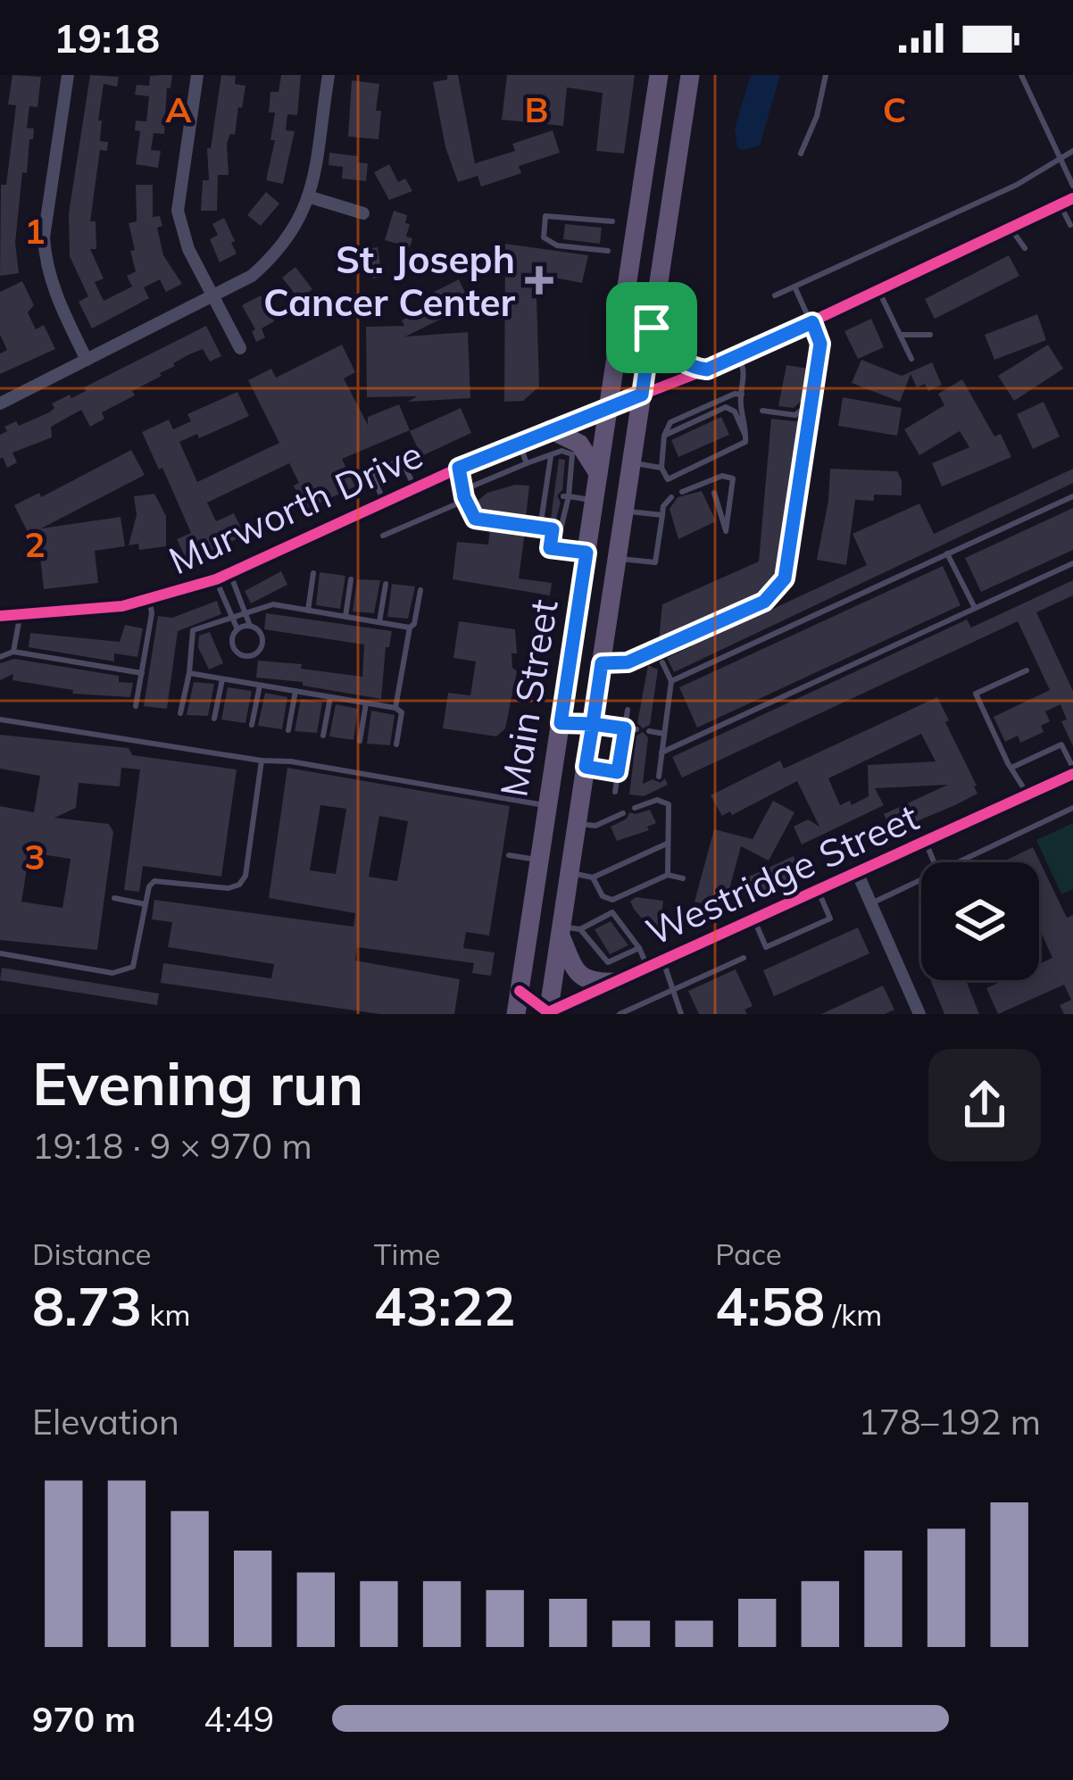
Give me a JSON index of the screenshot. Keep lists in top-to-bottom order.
{
  "streets": {
    "main road": ["Main Street"],
    "street": ["Murworth Drive", "Westridge Street"]
  },
  "crossings": [
    ["Murworth Drive", "Main Street"],
    ["Main Street", "Westridge Street"]
  ],
  "places": {
    "health": ["St. Joseph Cancer Center"]
  },
  "page": {
    "status": "19:18",
    "heading": ["Evening run", "19:18 · 9 × 970 m"],
    "stats": [
      ["Distance", "8.73 km"],
      ["Time", "43:22"],
      ["Pace", "4:58 /km"]
    ],
    "chart": ["Elevation", "178–192 m"],
    "list": [
      {
        "name": "970 m",
        "note": "4:49"
      }
    ]
  },
  "grid": {
    "columns": ["A", "B", "C"],
    "rows": ["1", "2", "3"]
  }
}
